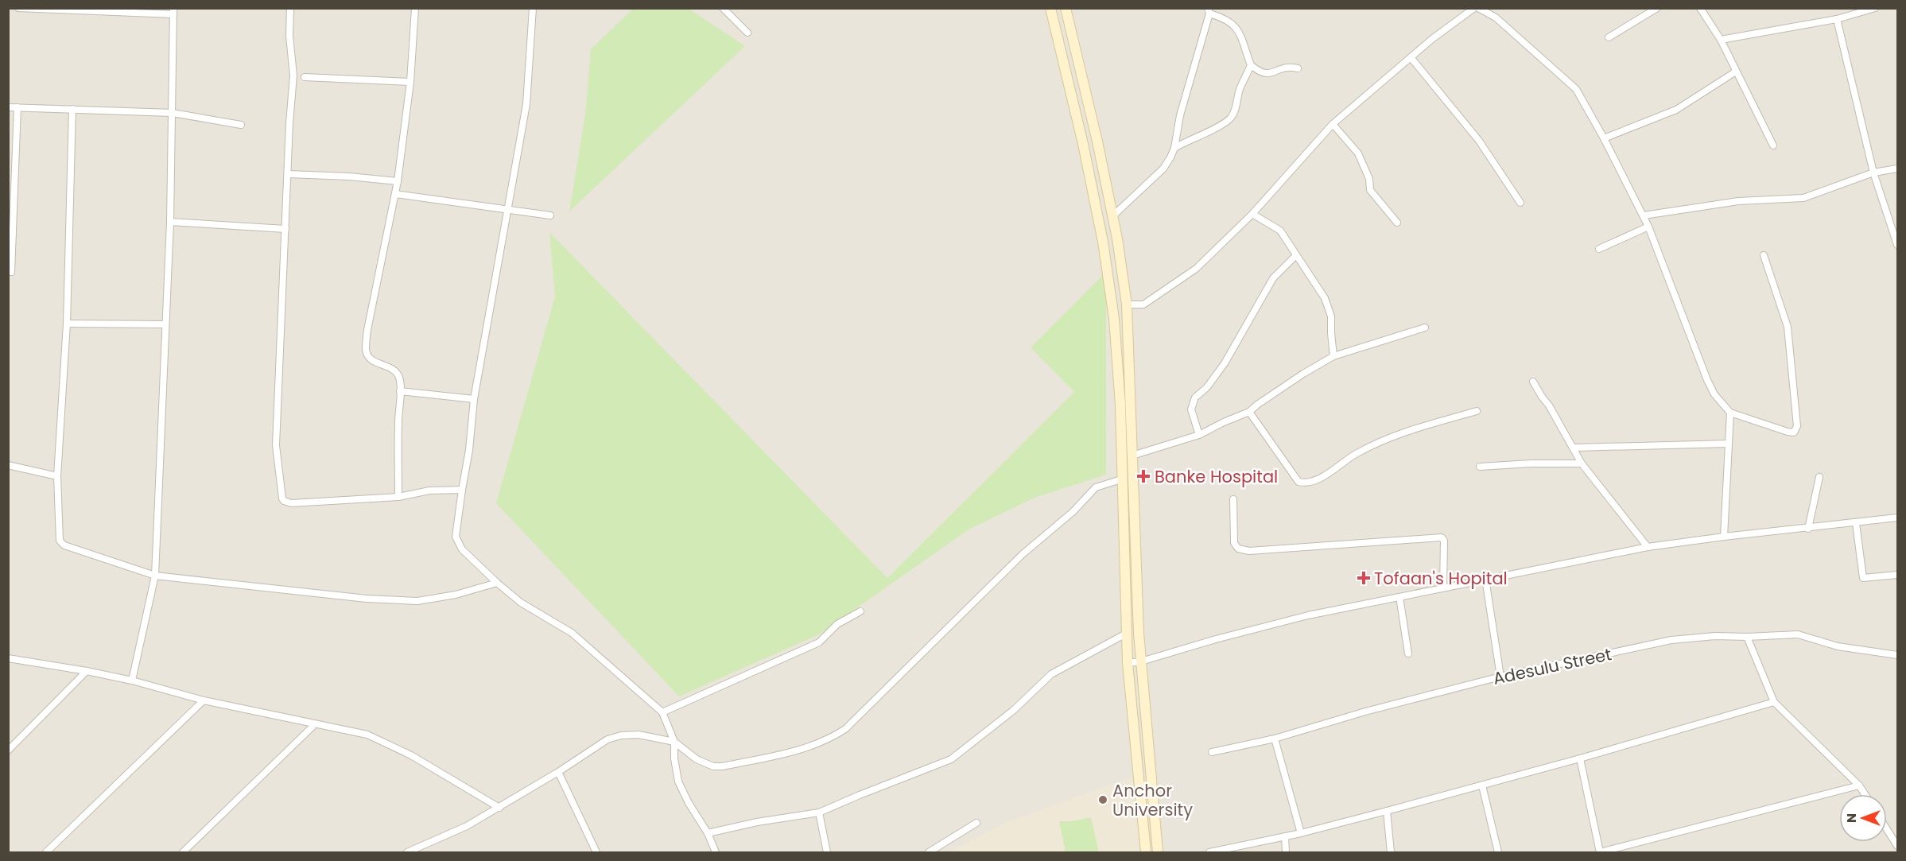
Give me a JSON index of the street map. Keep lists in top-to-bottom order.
{
  "streets": {
    "street": ["Adesulu Street"]
  },
  "places": {
    "health": ["Banke Hospital", "Tofaan's Hopital"],
    "other": ["Anchor University"]
  },
  "north": "left"
}
